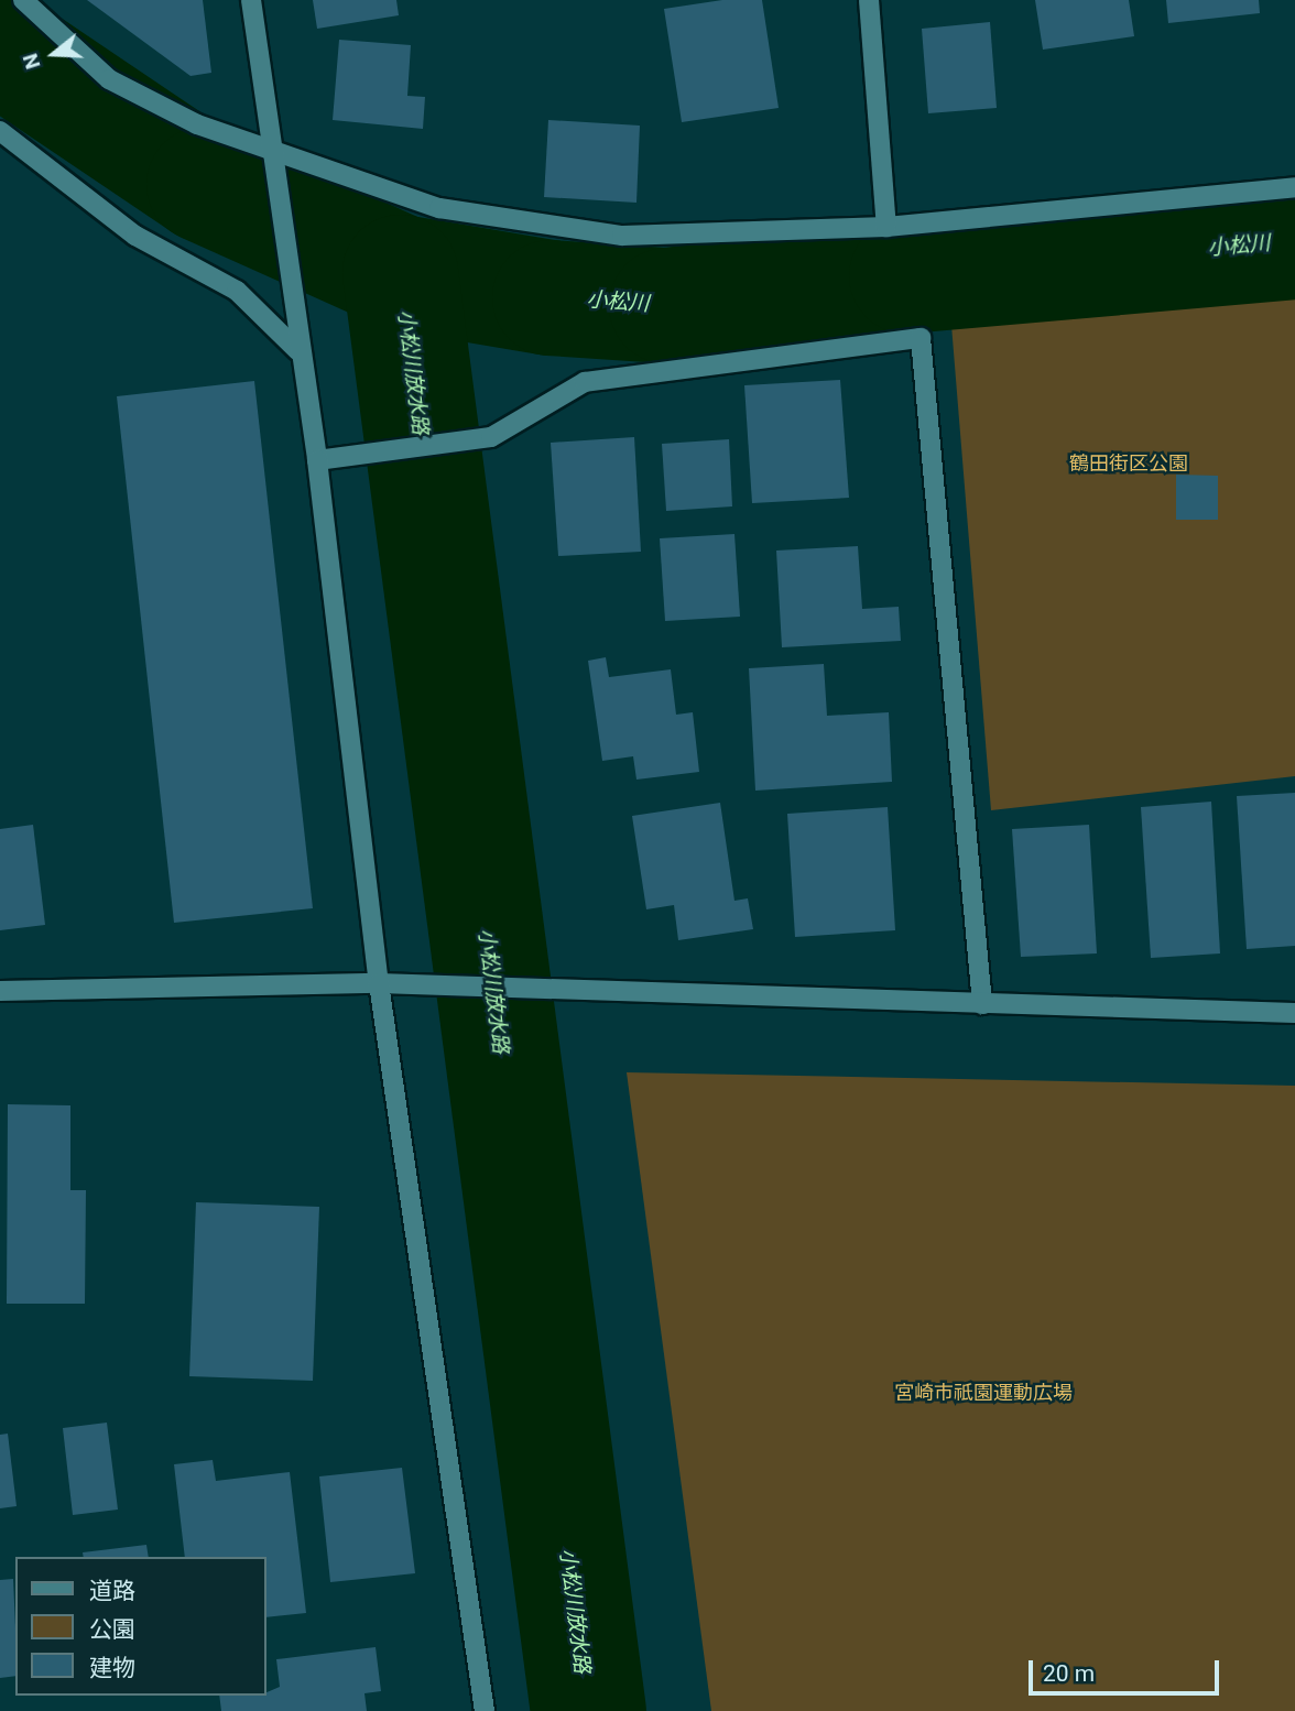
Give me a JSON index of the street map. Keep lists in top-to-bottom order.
{
  "water": ["小松川", "小松川放水路"],
  "parks": ["鶴田街区公園", "宮崎市祇園運動広場"],
  "legend": ["道路", "公園", "建物"],
  "scale_bar": "20 m",
  "north": "left"
}
